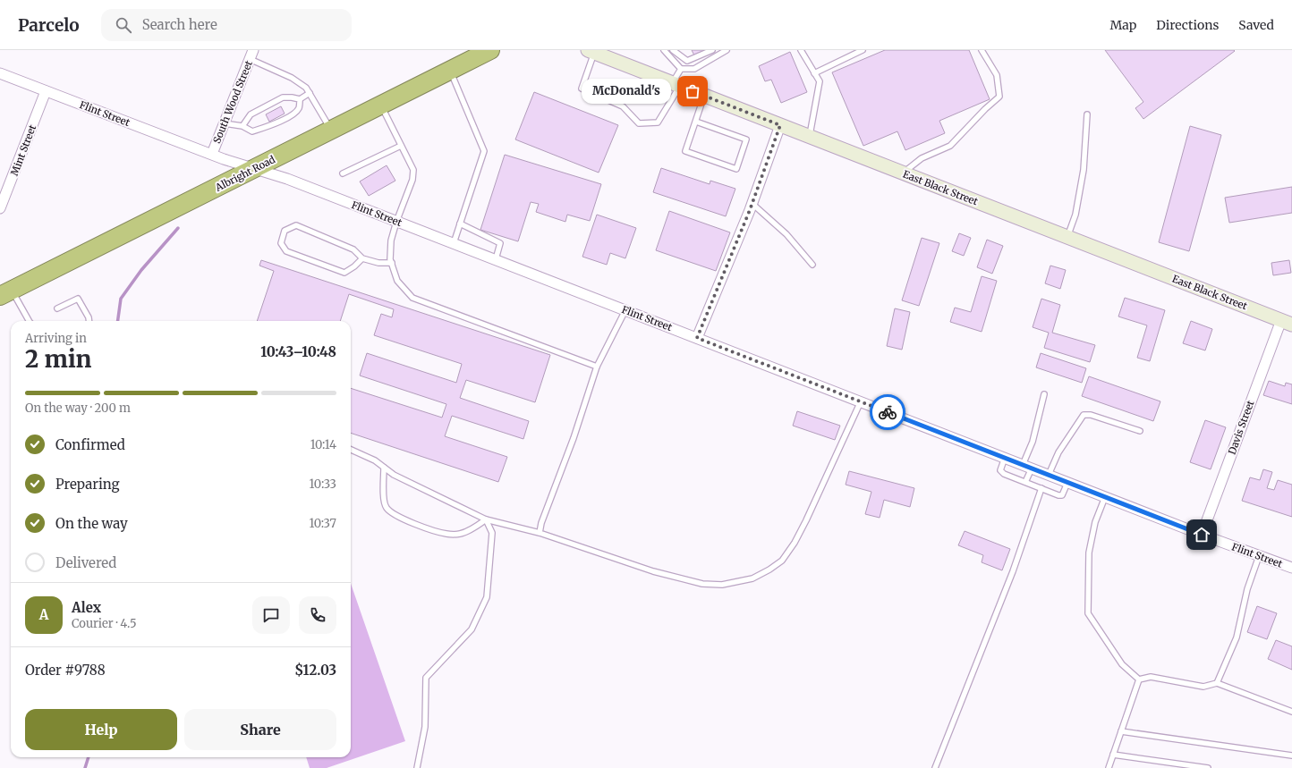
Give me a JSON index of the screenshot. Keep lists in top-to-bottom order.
{
  "streets": {
    "highway": ["Albright Road"],
    "street": [
      "South Wood Street",
      "Flint Street",
      "Mint Street",
      "East Black Street",
      "Davis Street"
    ]
  },
  "crossings": [
    ["South Wood Street", "Flint Street"],
    ["Flint Street", "Mint Street"],
    ["Flint Street", "Albright Road"],
    ["Flint Street", "Davis Street"],
    ["East Black Street", "Davis Street"]
  ],
  "places": ["McDonald's"],
  "page": {
    "header": "Parcelo",
    "search": "Search here",
    "nav": ["Map", "Directions", "Saved"],
    "bubble": "McDonald's",
    "heading": ["2 min", "Arriving in", "10:43–10:48"],
    "panel": [
      "Alex",
      "Courier · 4.5",
      "Order #9788",
      "$12.03"
    ],
    "bar": "On the way · 200 m",
    "list": [
      ["Confirmed", "10:14"],
      ["Preparing", "10:33"],
      ["On the way", "10:37"],
      "Delivered"
    ],
    "round": "A",
    "buttons": ["Help", "Share"]
  }
}
